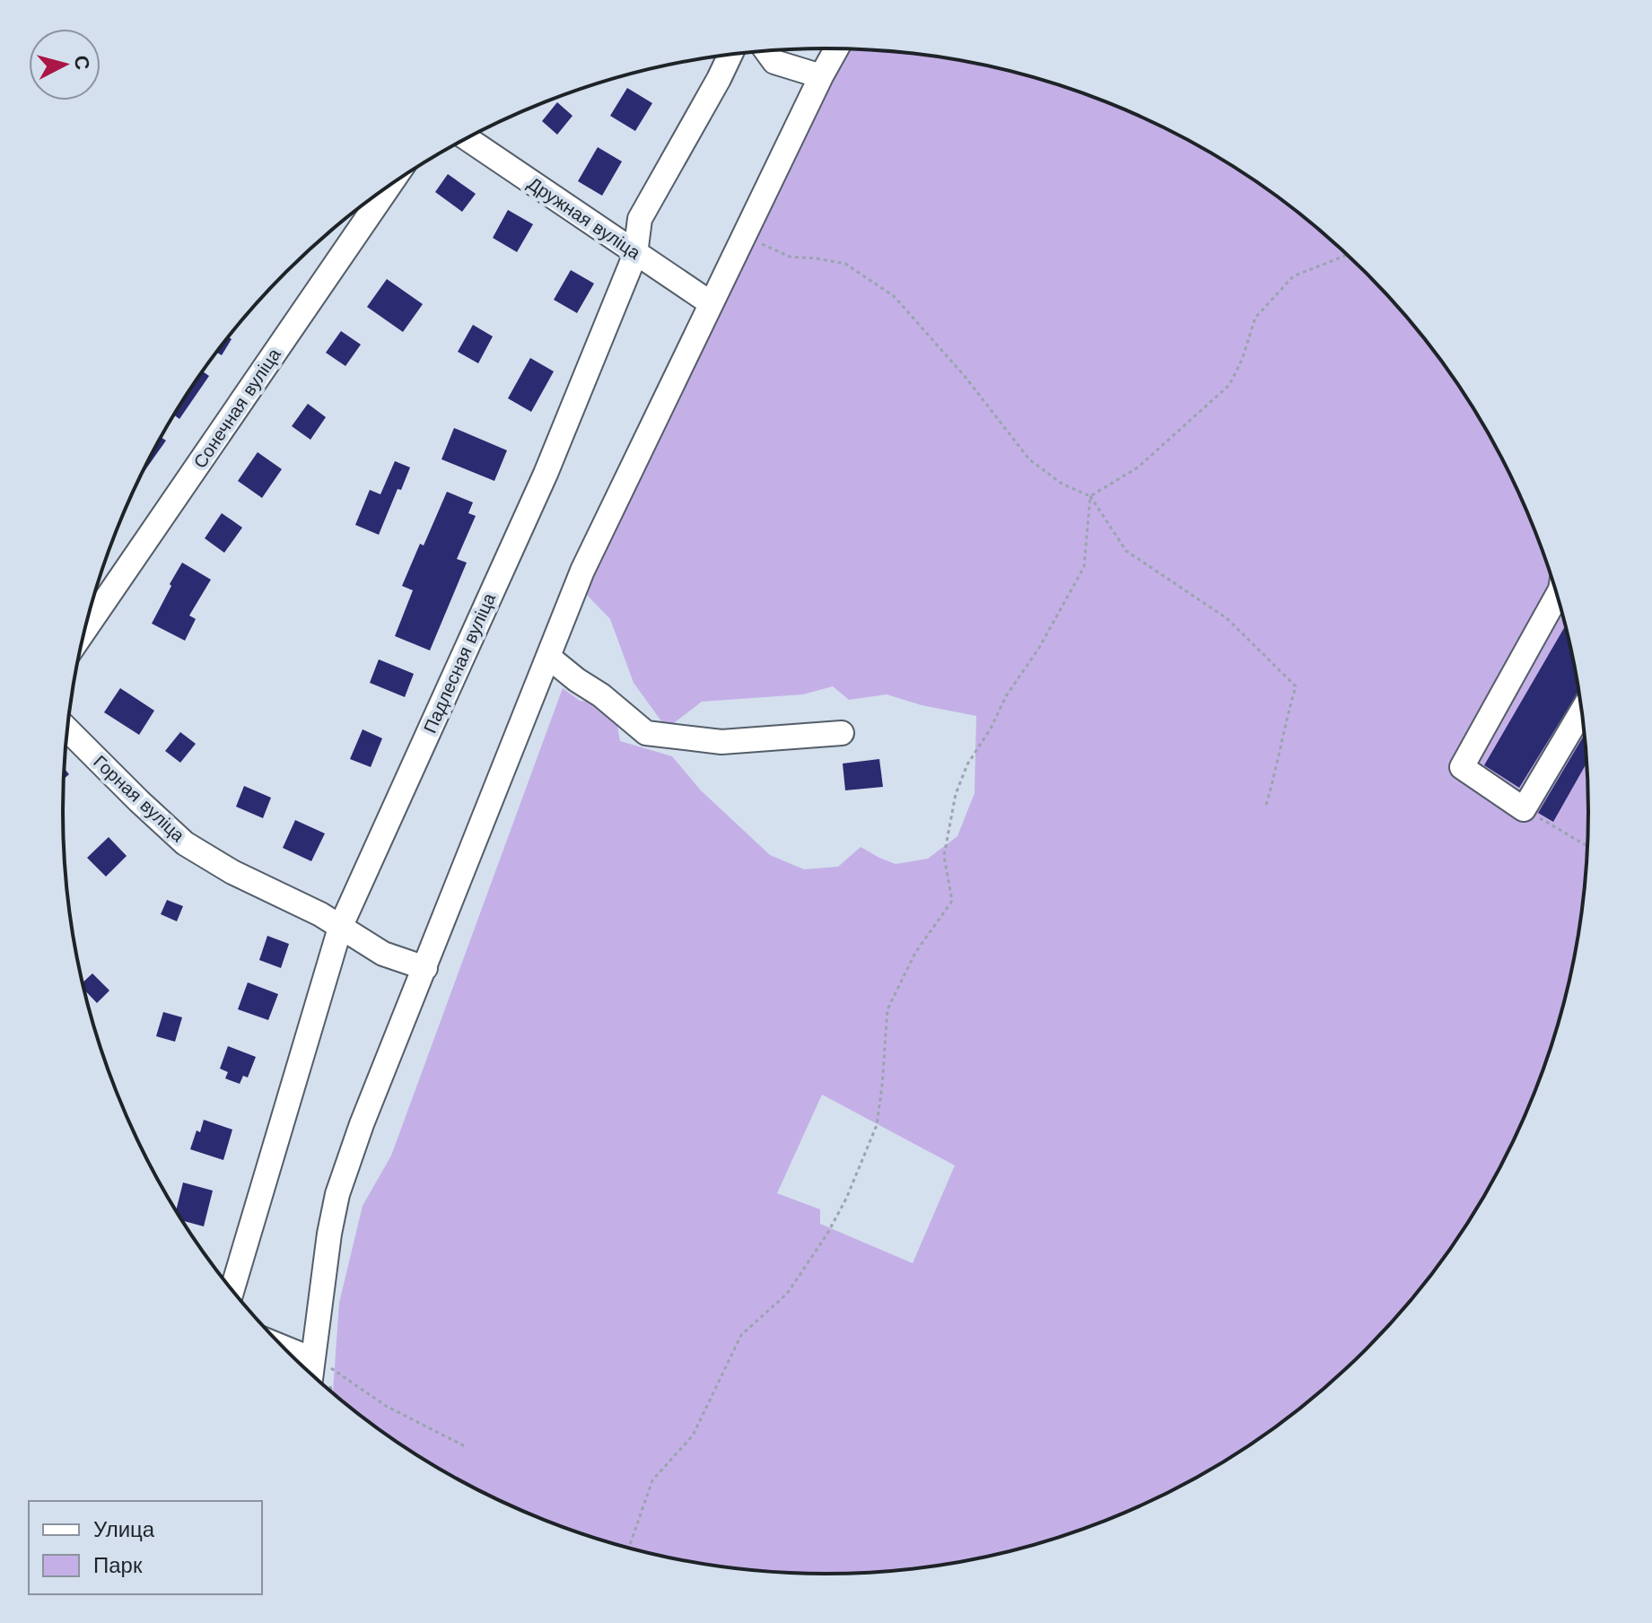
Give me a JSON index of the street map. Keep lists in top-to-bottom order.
{
  "streets": {
    "street": [
      "Дружная вуліца",
      "Сонечная вуліца",
      "Падлесная вуліца",
      "Горная вуліца"
    ]
  },
  "crossings": [
    ["Дружная вуліца", "Падлесная вуліца"],
    ["Падлесная вуліца", "Горная вуліца"]
  ],
  "legend": ["Улица", "Парк"],
  "north": "right"
}
